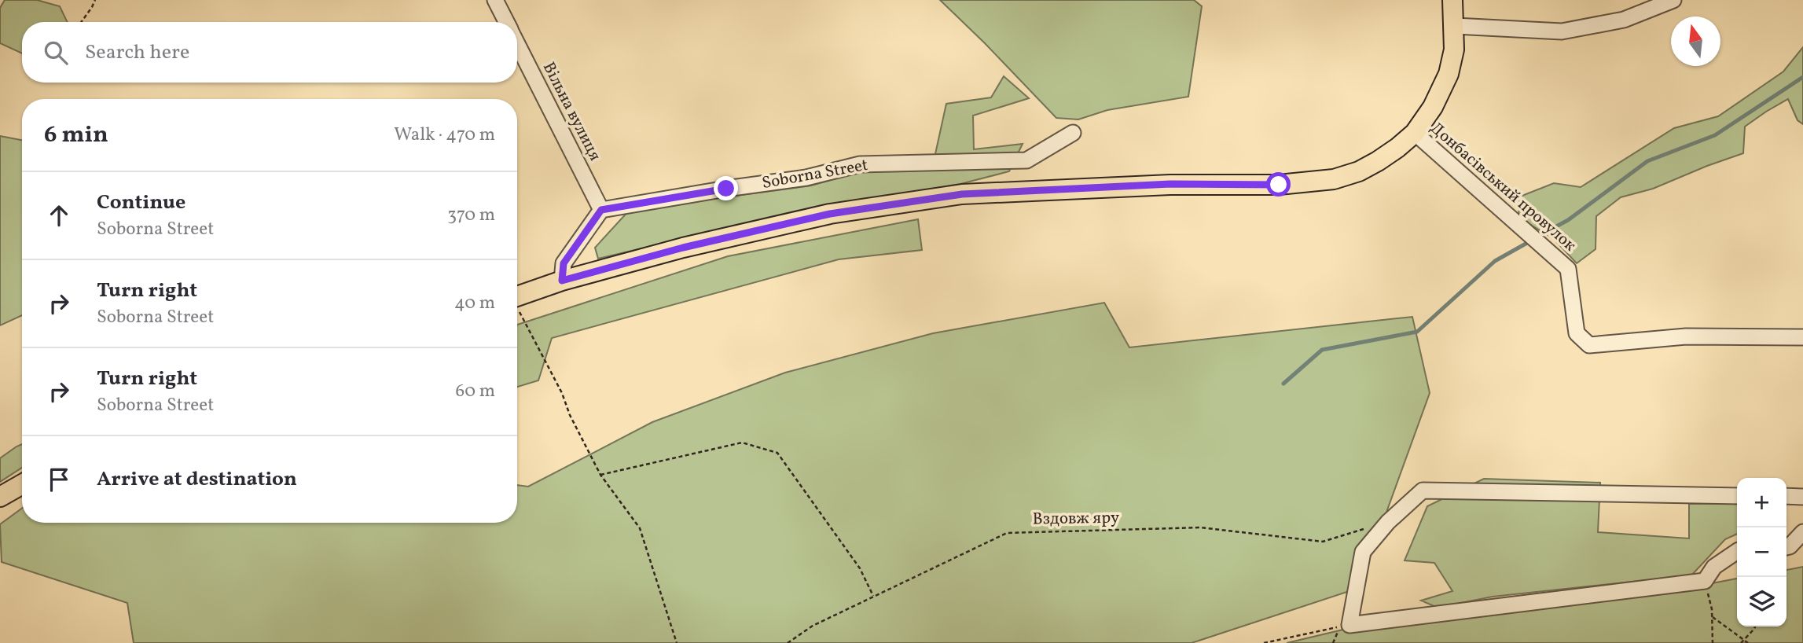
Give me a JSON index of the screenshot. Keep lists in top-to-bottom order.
{
  "streets": {
    "street": ["Вільна вулиця", "Soborna Street", "Донбасівський провулок"],
    "path": ["Вздовж яру"]
  },
  "crossings": [
    ["Вільна вулиця", "Soborna Street"]
  ],
  "north": "top",
  "page": {
    "search": "Search here",
    "heading": ["6 min", "Walk · 470 m"],
    "list": [
      ["Continue", "Soborna Street", "370 m"],
      ["Turn right", "Soborna Street", "40 m"],
      ["Turn right", "Soborna Street", "60 m"],
      "Arrive at destination"
    ],
    "map_buttons": ["+", "−"]
  }
}
